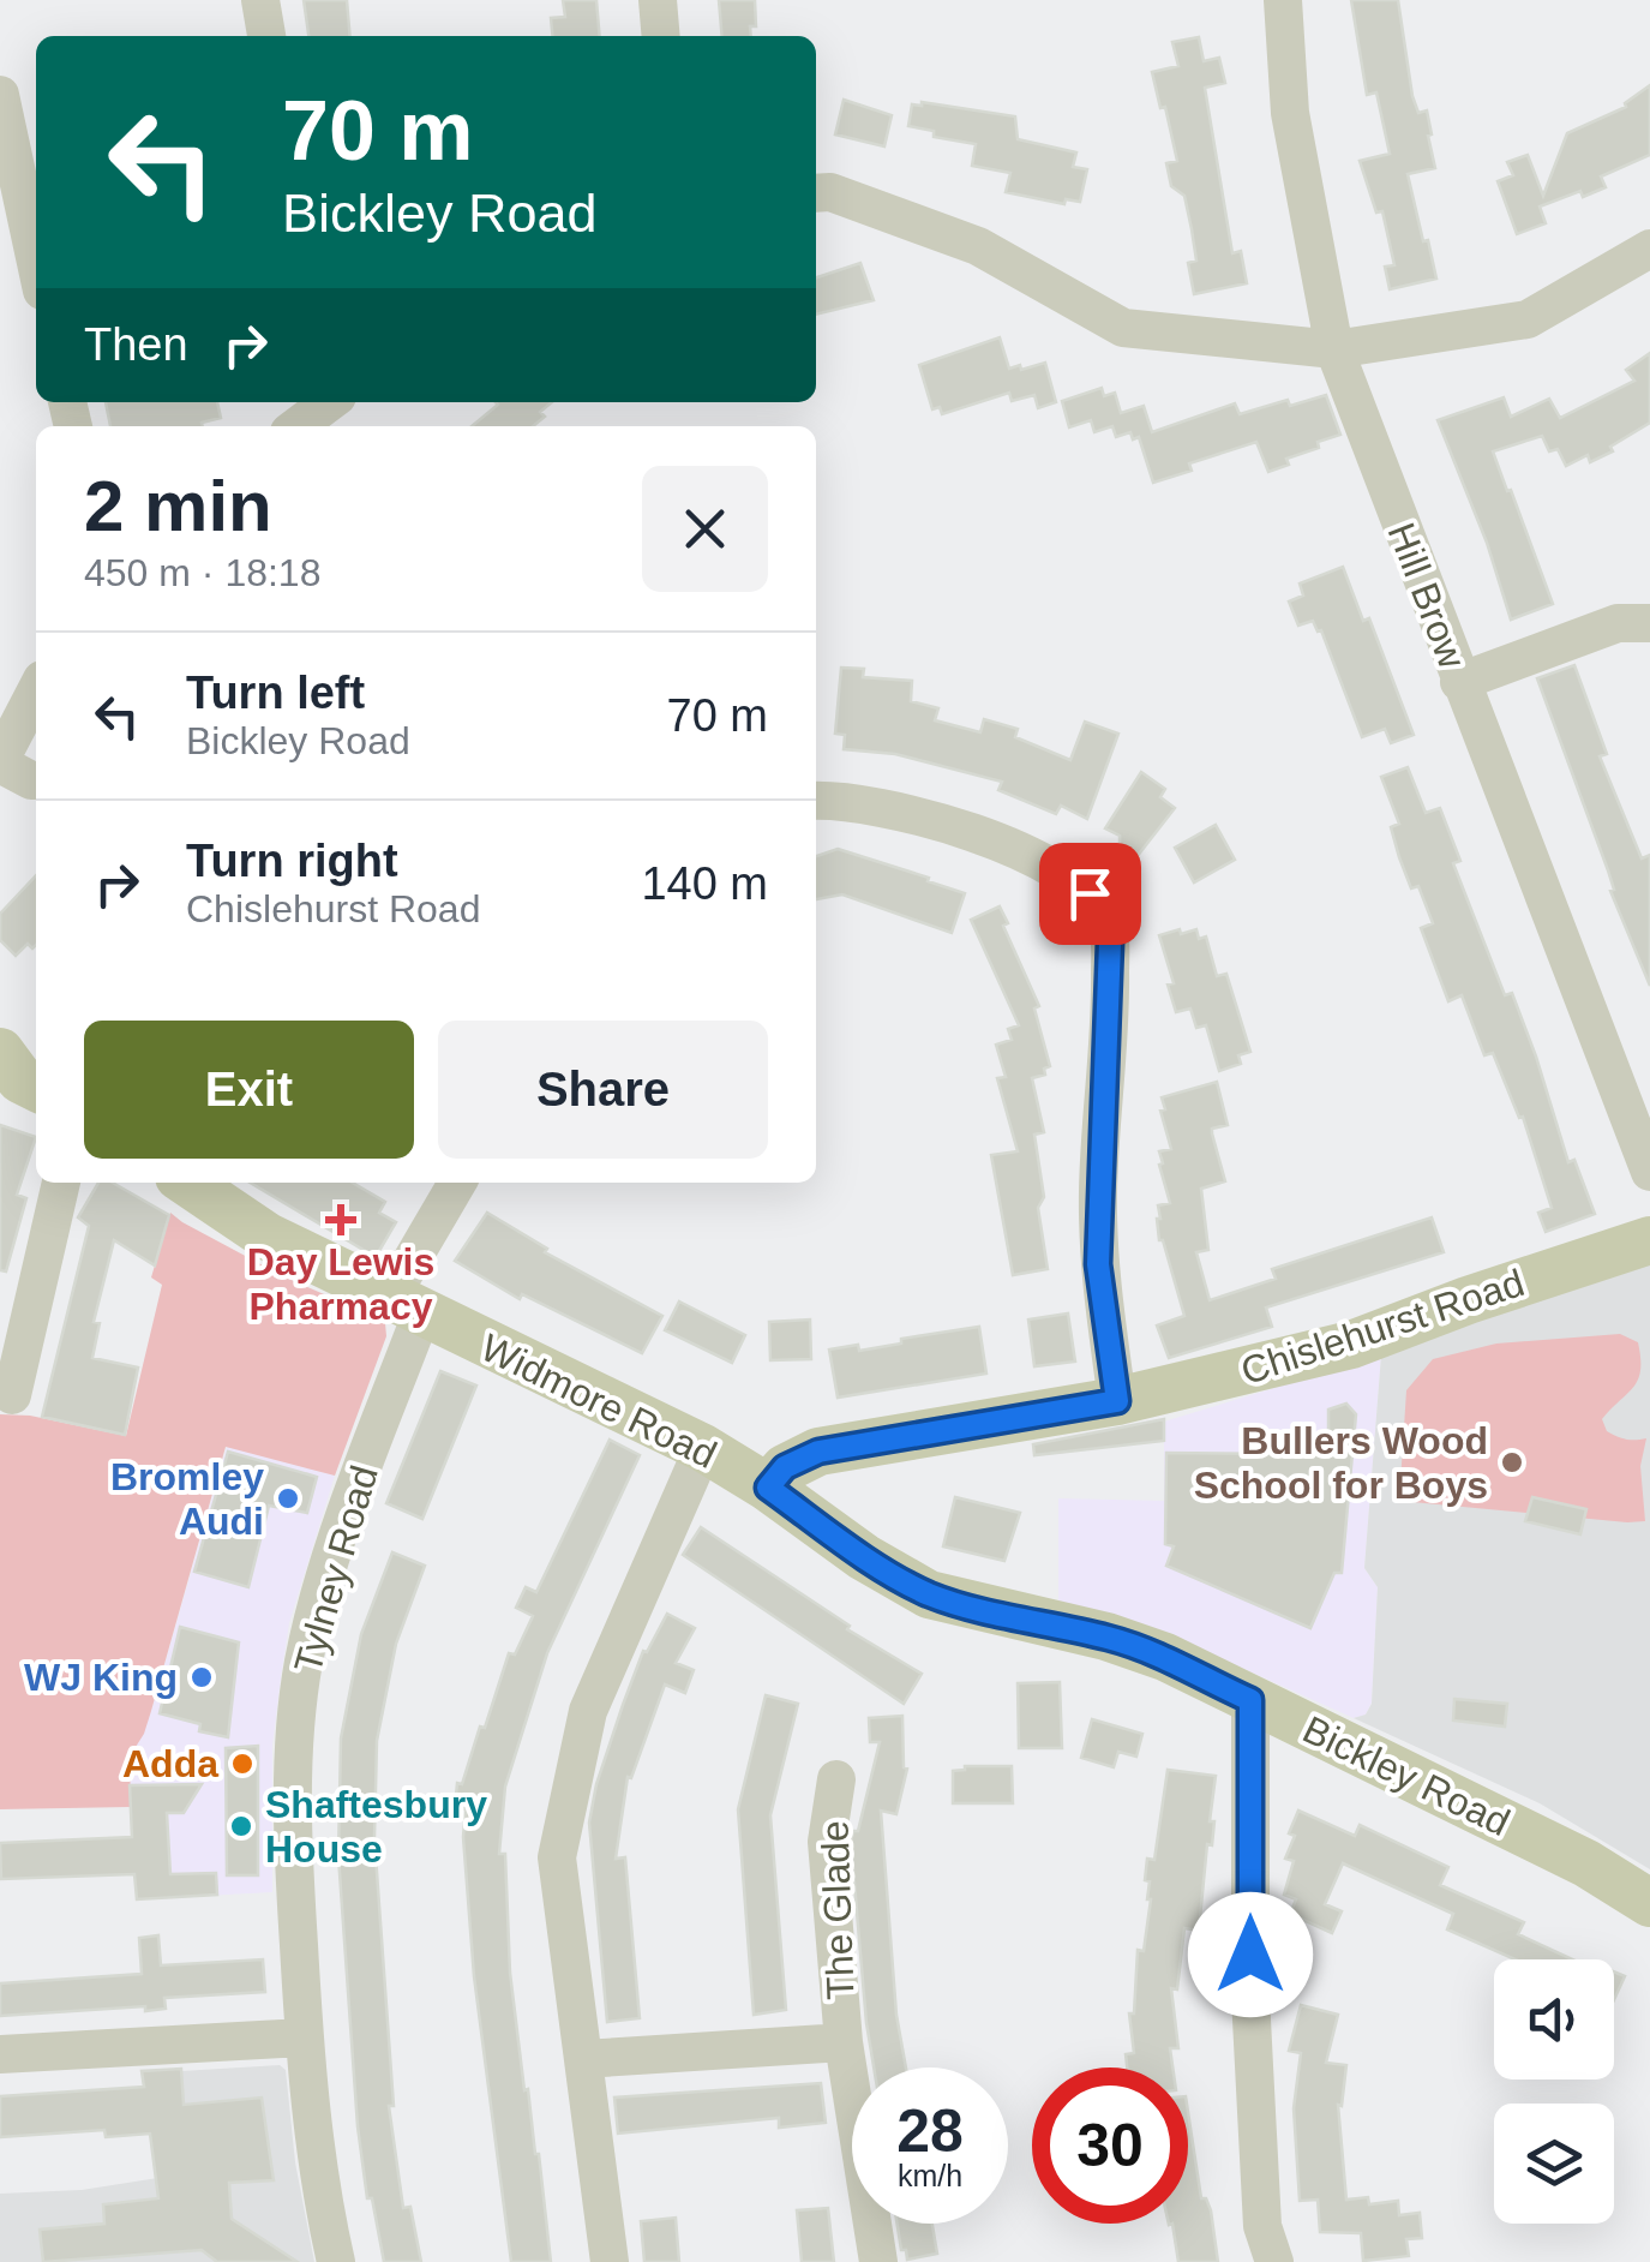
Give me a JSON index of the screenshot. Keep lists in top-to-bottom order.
{
  "streets": {
    "main road": ["Chislehurst Road", "Widmore Road", "Bickley Road"],
    "street": ["Hill Brow", "Tylney Road", "The Glade"]
  },
  "crossings": [
    ["Chislehurst Road", "Widmore Road"],
    ["Chislehurst Road", "Bickley Road"],
    ["Widmore Road", "Tylney Road"],
    ["Widmore Road", "Bickley Road"]
  ],
  "places": {
    "health": ["Day Lewis Pharmacy"],
    "other": [
      "Bullers Wood School for Boys",
      "Bromley Audi",
      "WJ King",
      "Adda",
      "Shaftesbury House"
    ]
  },
  "page": {
    "turn": ["70 m", "Bickley Road"],
    "then": "Then",
    "heading": ["2 min", "450 m · 18:18"],
    "list": [
      {
        "name": "Turn left",
        "note": "Bickley Road",
        "value": "70 m"
      },
      {
        "name": "Turn right",
        "note": "Chislehurst Road",
        "value": "140 m"
      }
    ],
    "buttons": ["Exit", "Share"],
    "speed": "28 km/h",
    "limit": "30"
  }
}
